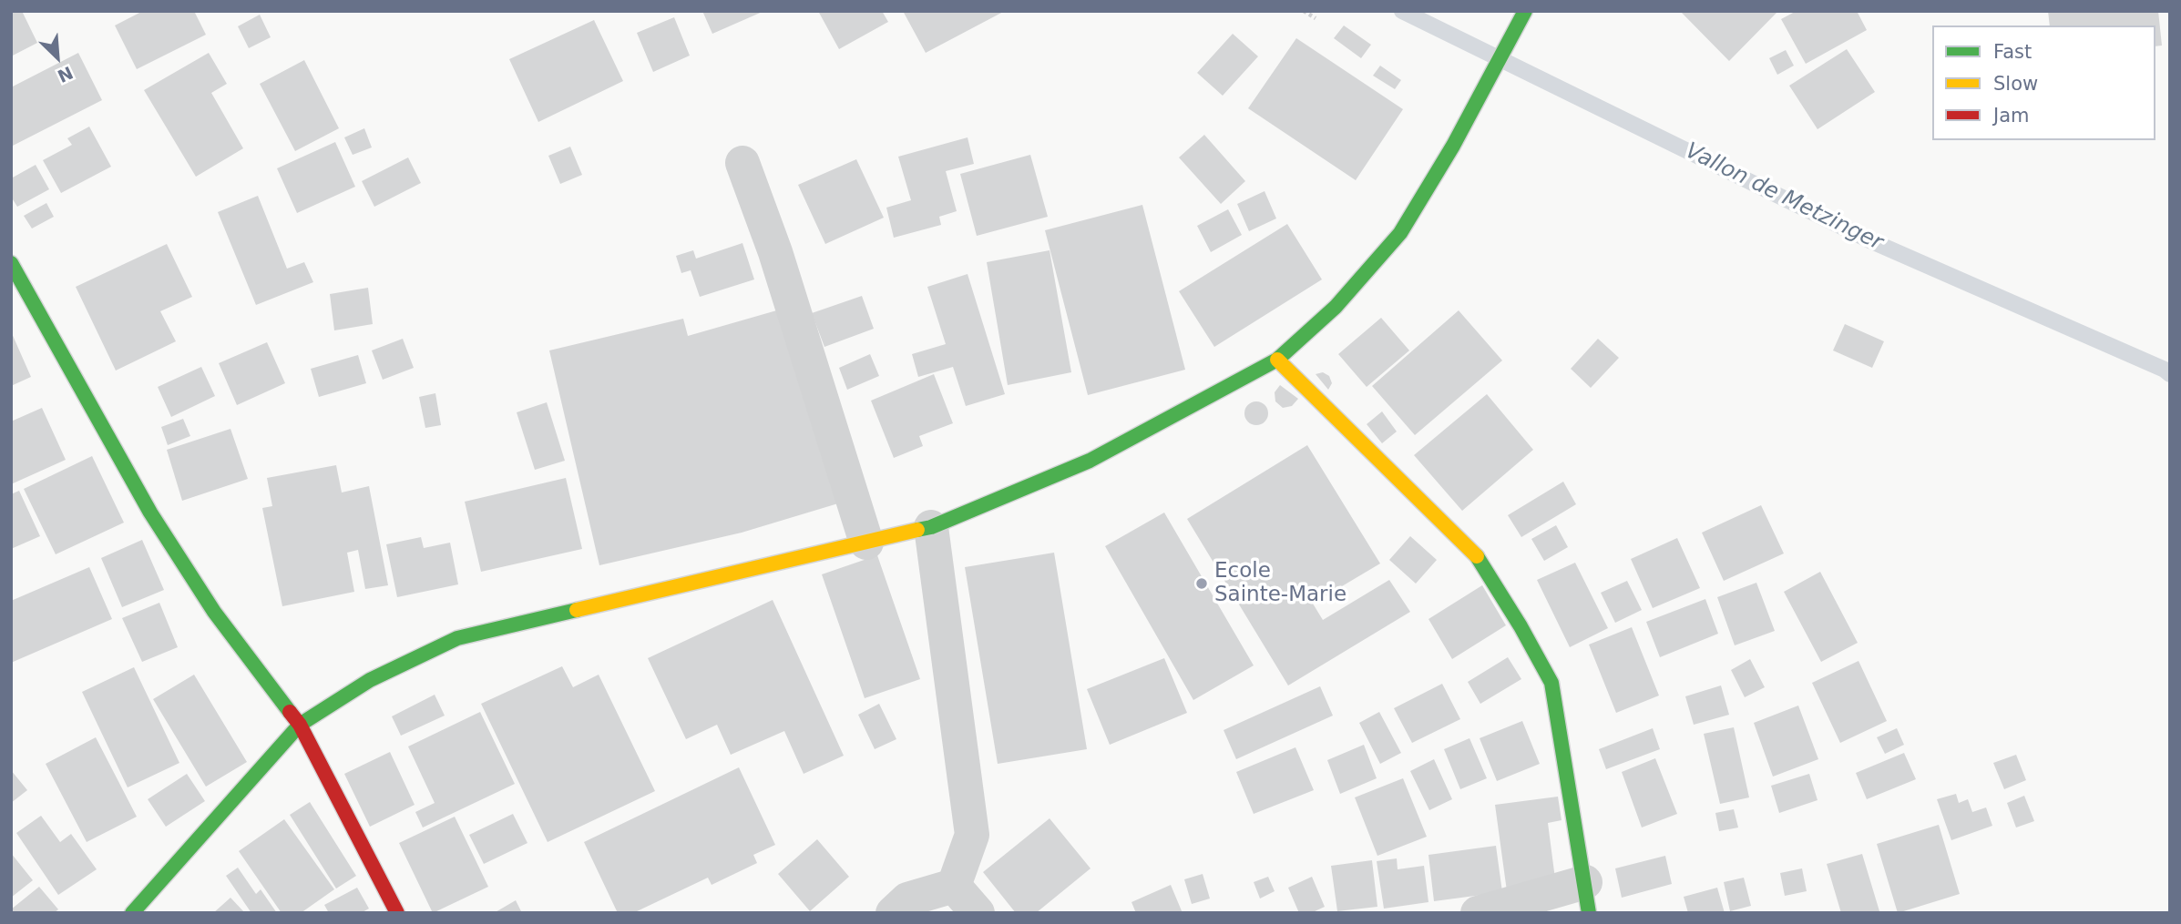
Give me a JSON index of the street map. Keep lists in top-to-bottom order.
{
  "water": ["Vallon de Metzinger"],
  "places": ["Ecole Sainte-Marie"],
  "legend": ["Fast", "Slow", "Jam"],
  "north": "bottom right"
}
